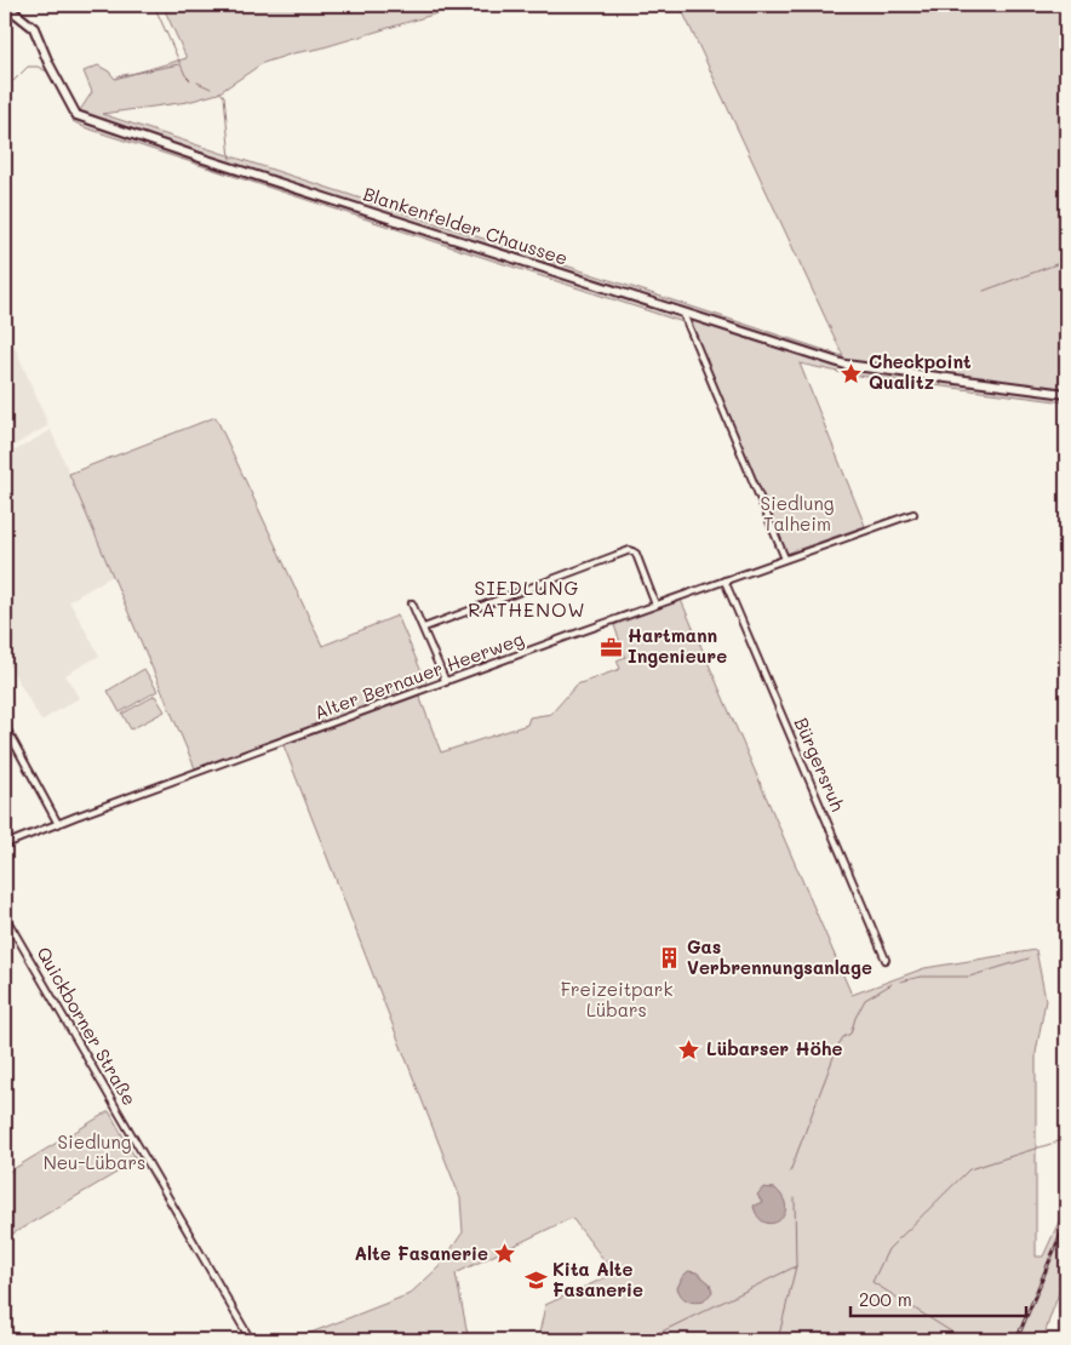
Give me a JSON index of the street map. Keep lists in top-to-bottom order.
{
  "streets": {
    "street": [
      "Blankenfelder Chaussee",
      "Alter Bernauer Heerweg",
      "Bürgersruh",
      "Quickborner Straße"
    ]
  },
  "crossings": [
    ["Alter Bernauer Heerweg", "Bürgersruh"]
  ],
  "districts": ["SIEDLUNG RATHENOW"],
  "parks": ["Siedlung Talheim", "Freizeitpark Lübars", "Siedlung Neu-Lübars"],
  "places": {
    "place": ["Checkpoint Qualitz", "Lübarser Höhe", "Alte Fasanerie"],
    "office": ["Hartmann Ingenieure"],
    "building": ["Gas Verbrennungsanlage"],
    "school or university": ["Kita Alte Fasanerie"]
  },
  "scale_bar": "200 m"
}
